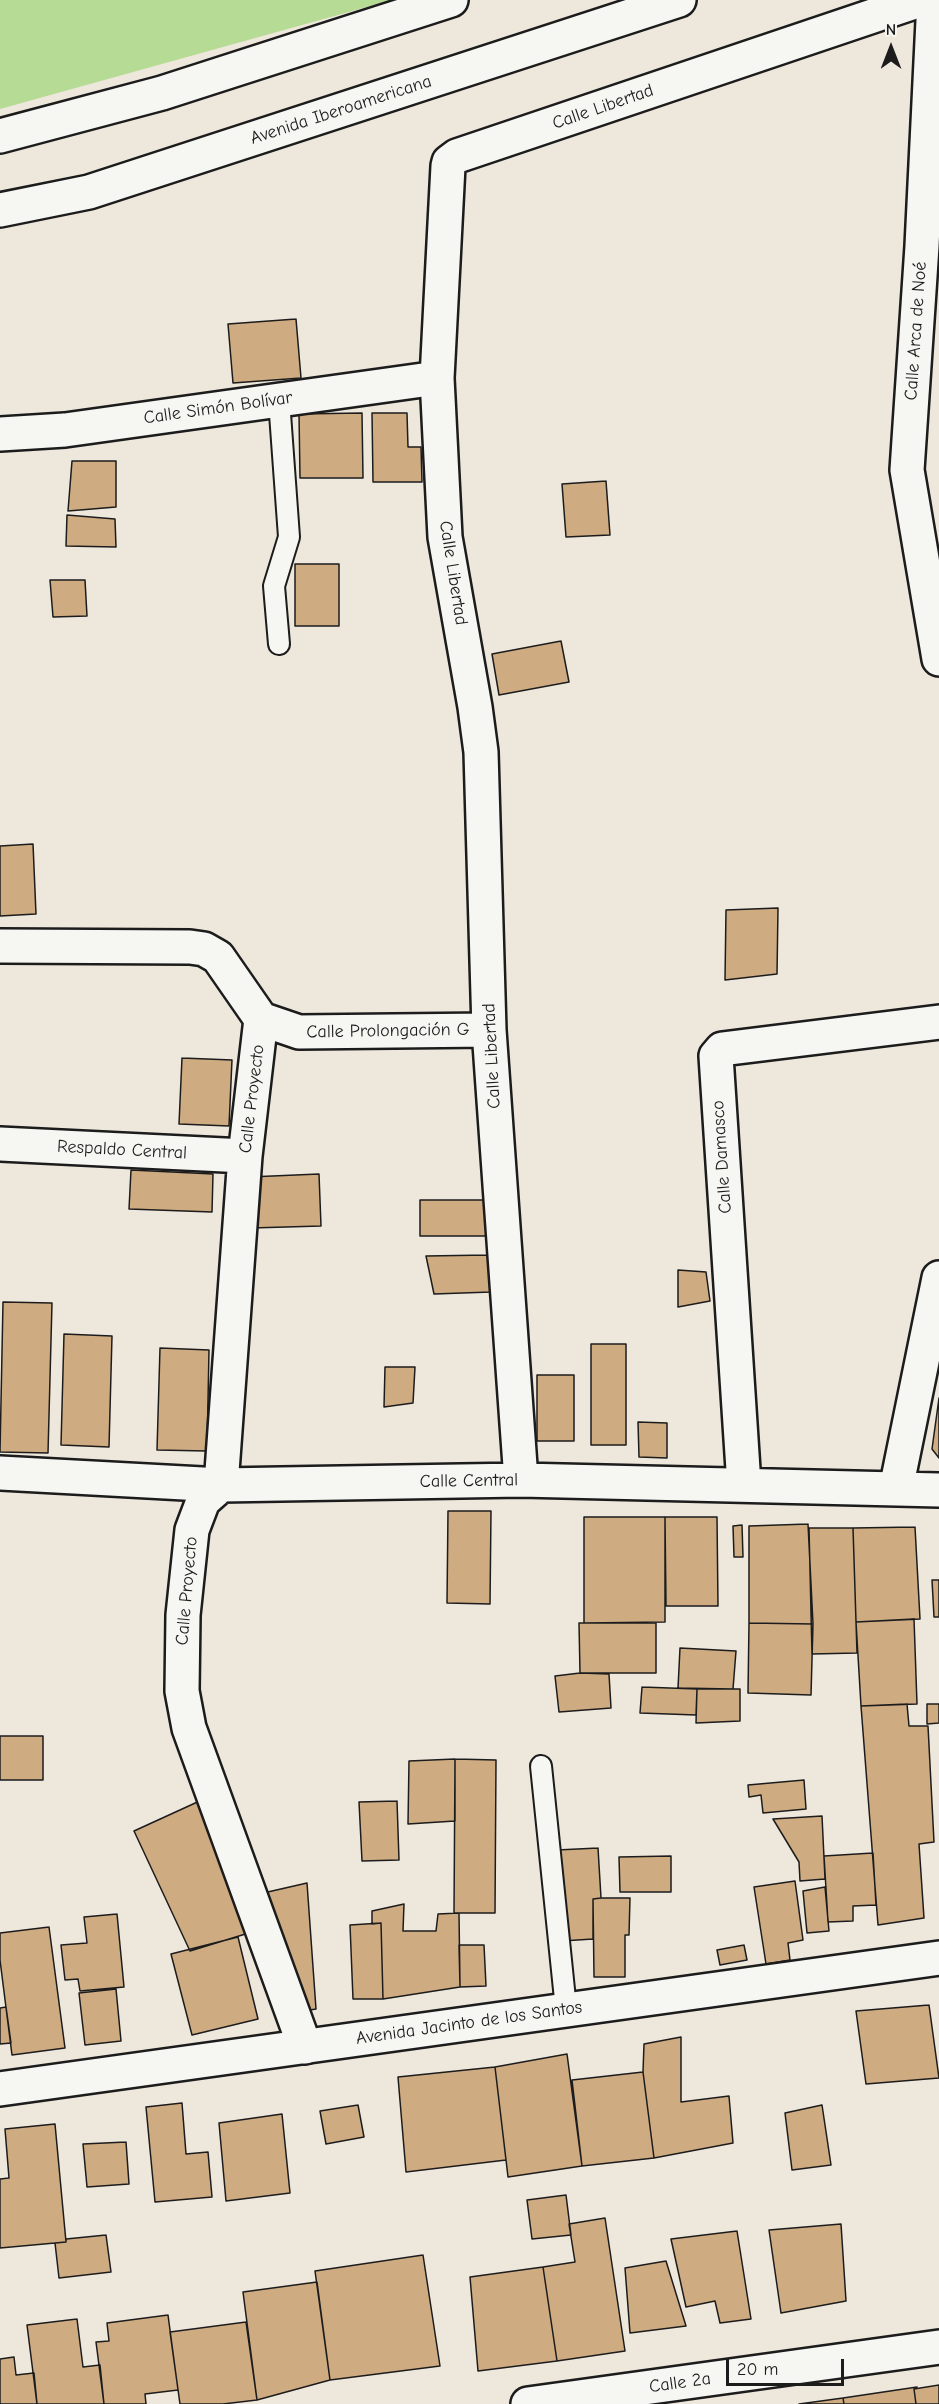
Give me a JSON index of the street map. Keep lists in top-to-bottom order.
{
  "streets": {
    "street": [
      "Calle Libertad",
      "Avenida Iberoamericana",
      "Calle Arca de Noé",
      "Calle Simón Bolívar",
      "Calle Prolongación G",
      "Calle Proyecto",
      "Respaldo Central",
      "Calle Damasco",
      "Calle Central",
      "Avenida Jacinto de los Santos",
      "Calle 2a"
    ]
  },
  "crossings": [
    ["Calle Libertad", "Calle Simón Bolívar"],
    ["Calle Libertad", "Calle Prolongación G"],
    ["Calle Libertad", "Calle Central"],
    ["Calle Prolongación G", "Calle Proyecto"],
    ["Calle Proyecto", "Respaldo Central"],
    ["Calle Proyecto", "Calle Central"],
    ["Calle Proyecto", "Avenida Jacinto de los Santos"],
    ["Calle Damasco", "Calle Central"]
  ],
  "scale_bar": "20 m",
  "north": "top"
}
